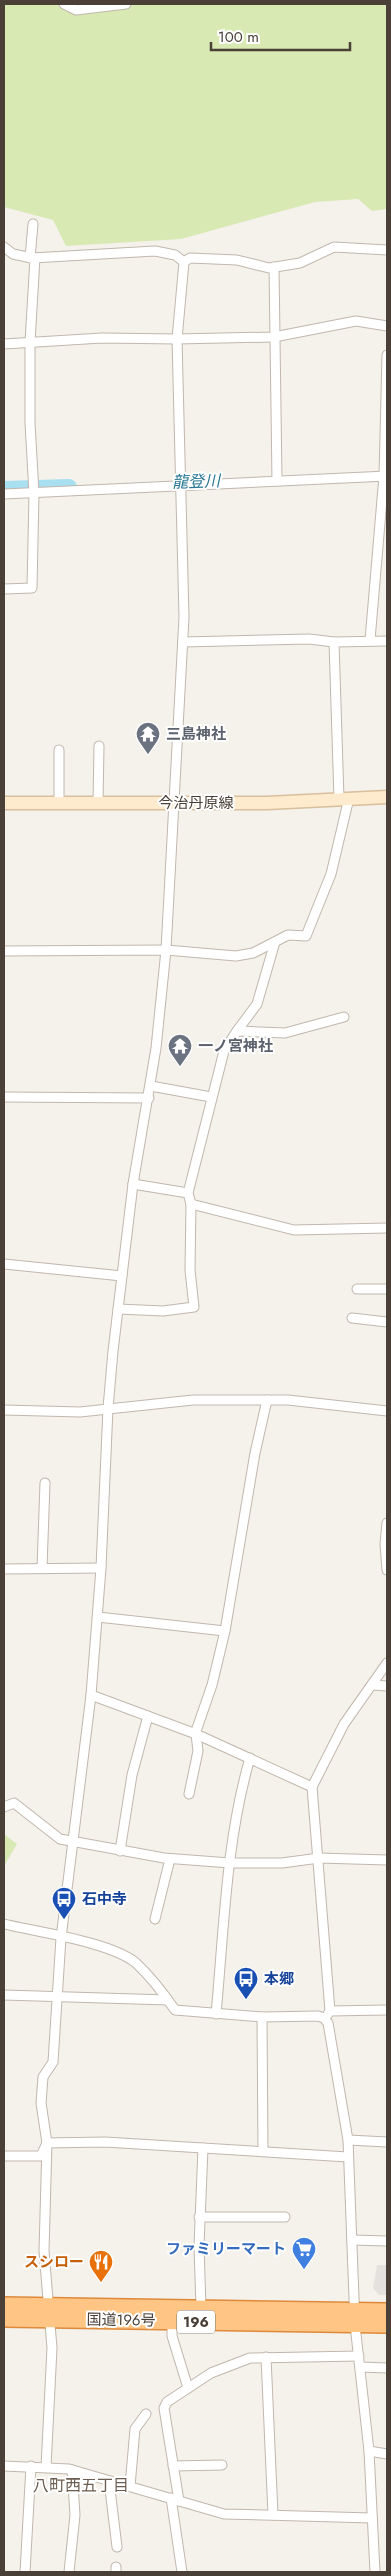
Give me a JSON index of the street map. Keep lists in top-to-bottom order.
{
  "streets": {
    "highway": ["国道196号", "196"],
    "main road": ["今治丹原線"]
  },
  "districts": ["八町西五丁目"],
  "water": ["龍登川"],
  "places": {
    "temple": ["三島神社", "一ノ宮神社"],
    "bus stop": ["石中寺", "本郷"],
    "supermarket": ["ファミリーマート"],
    "restaurant": ["スシロー"]
  },
  "scale_bar": "100 m"
}
